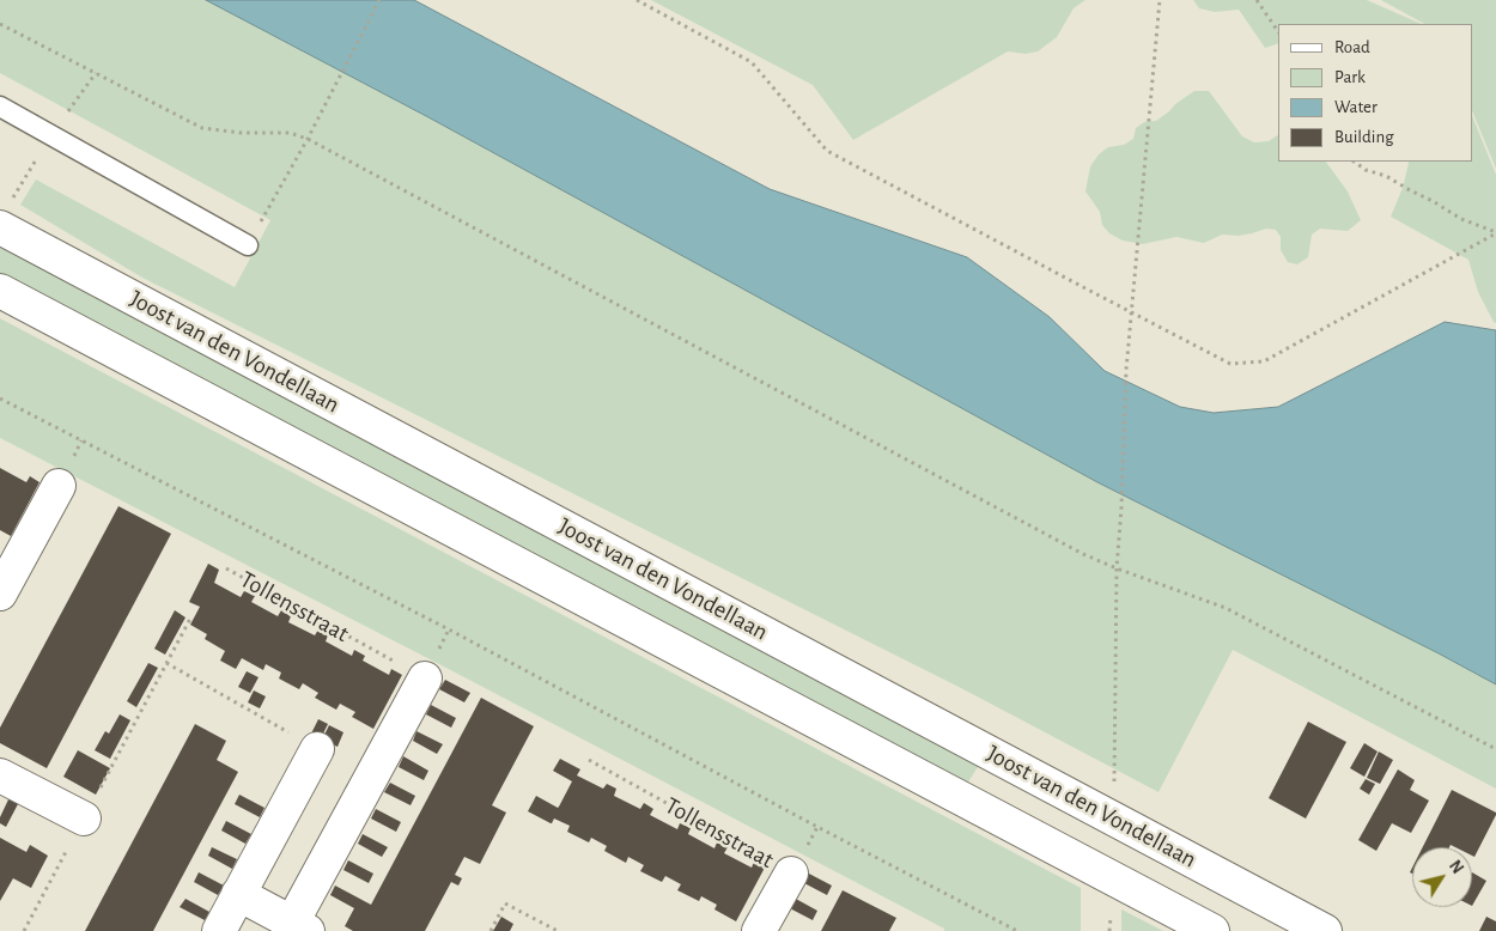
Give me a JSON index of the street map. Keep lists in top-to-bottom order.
{
  "streets": {
    "street": ["Joost van den Vondellaan", "Tollensstraat"]
  },
  "legend": [
    "Road",
    "Park",
    "Water",
    "Building"
  ],
  "north": "top right"
}
